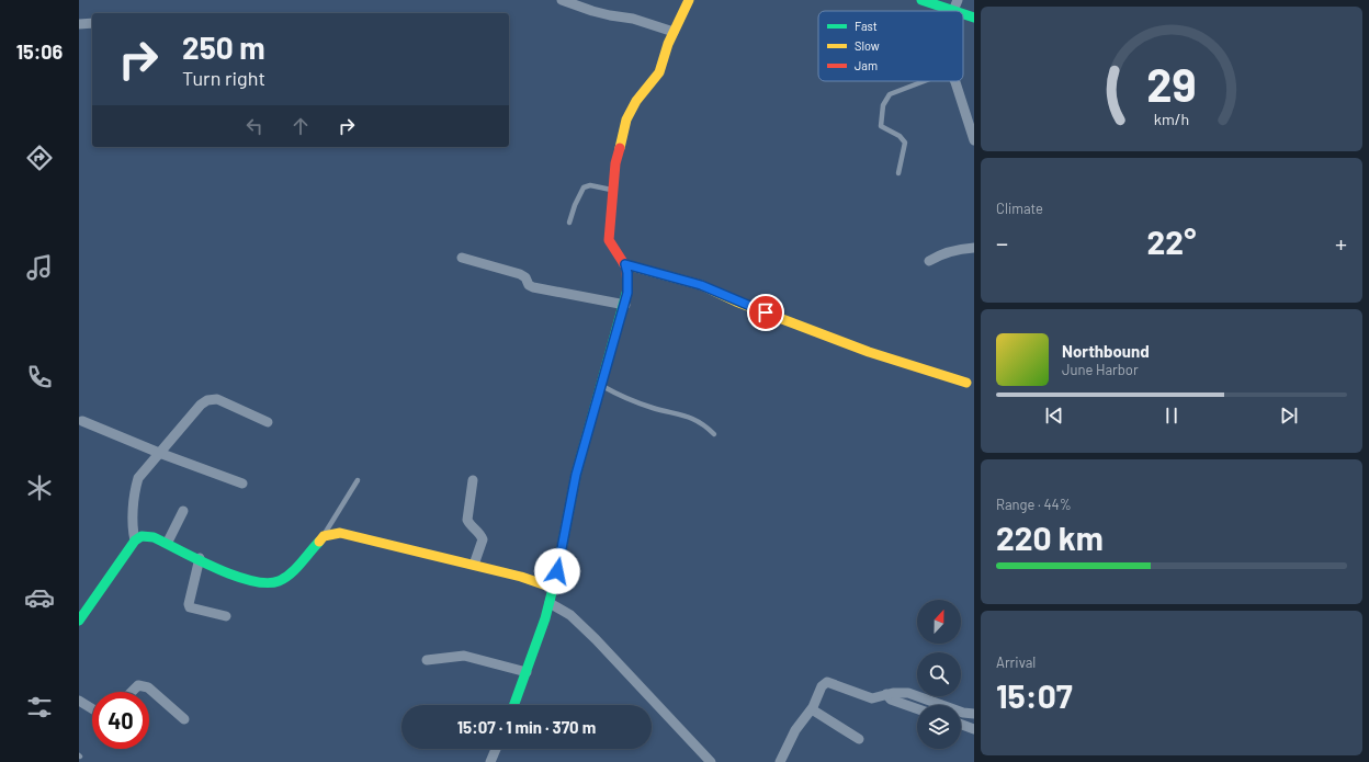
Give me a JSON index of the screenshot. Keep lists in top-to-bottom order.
{
  "legend": ["Fast", "Slow", "Jam"],
  "north": "top",
  "page": {
    "tabs": "15:06",
    "turn": ["250 m", "Turn right"],
    "tile": [
      "Climate",
      ["Range · 44%", "220 km"],
      ["Arrival", "15:07"]
    ],
    "heat": ["−", "22°", "+"],
    "song": ["Northbound", "June Harbor"],
    "limit": "40",
    "trip": "15:07 · 1 min · 370 m",
    "gauge": ["29", "km/h"]
  }
}
